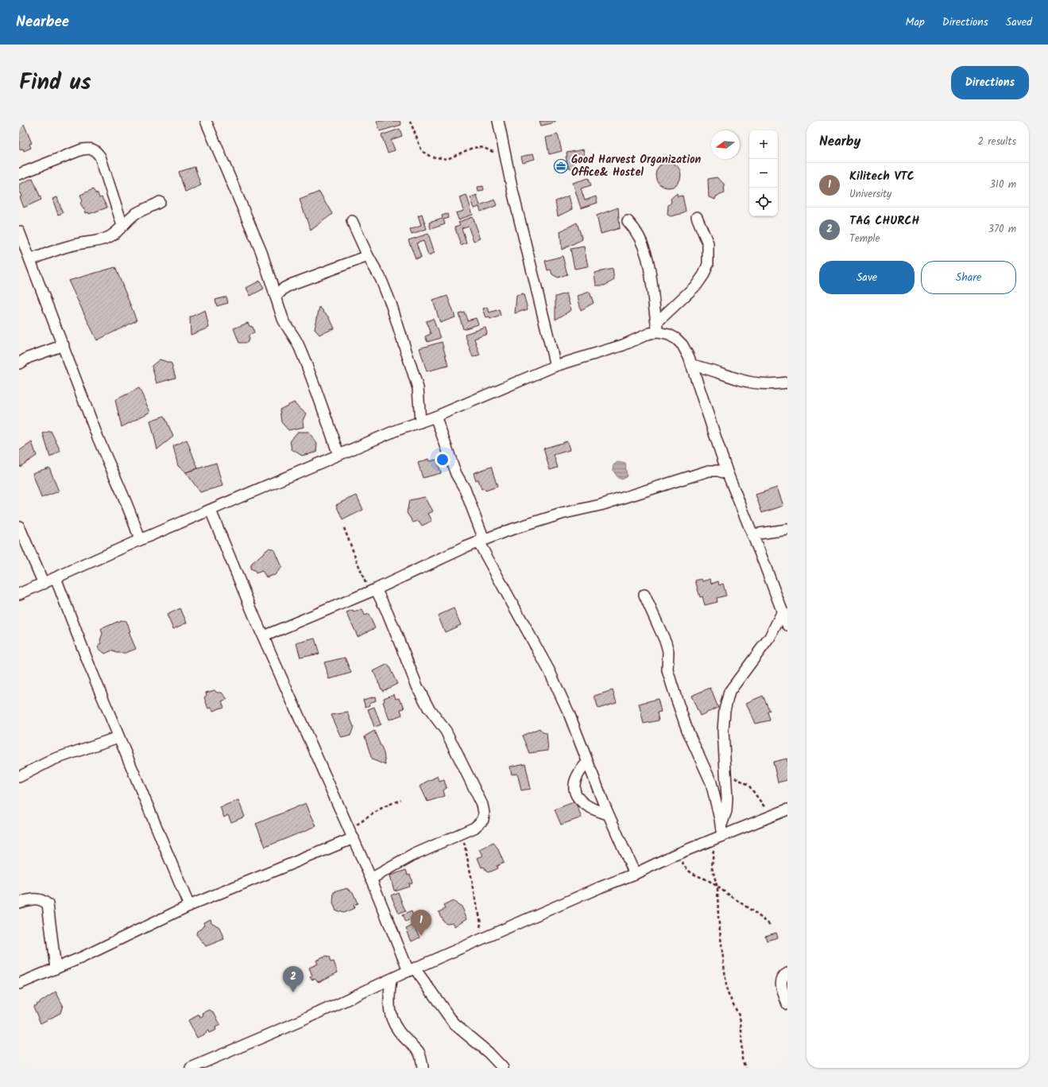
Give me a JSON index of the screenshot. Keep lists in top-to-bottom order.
{
  "places": {
    "office": ["Good Harvest Organization Office& Hostel"]
  },
  "north": "left",
  "page": {
    "header": "Nearbee",
    "nav": ["Map", "Directions", "Saved"],
    "title": "Find us",
    "buttons": [
      "Directions",
      ["Save", "Share"]
    ],
    "heading": ["Nearby", "2 results"],
    "map_buttons": ["+", "−"],
    "list": [
      {
        "mark": "1",
        "name": "Kilitech VTC",
        "note": "University",
        "value": "310 m"
      },
      {
        "mark": "2",
        "name": "TAG CHURCH",
        "note": "Temple",
        "value": "370 m"
      }
    ],
    "pins": ["1", "2"]
  }
}
